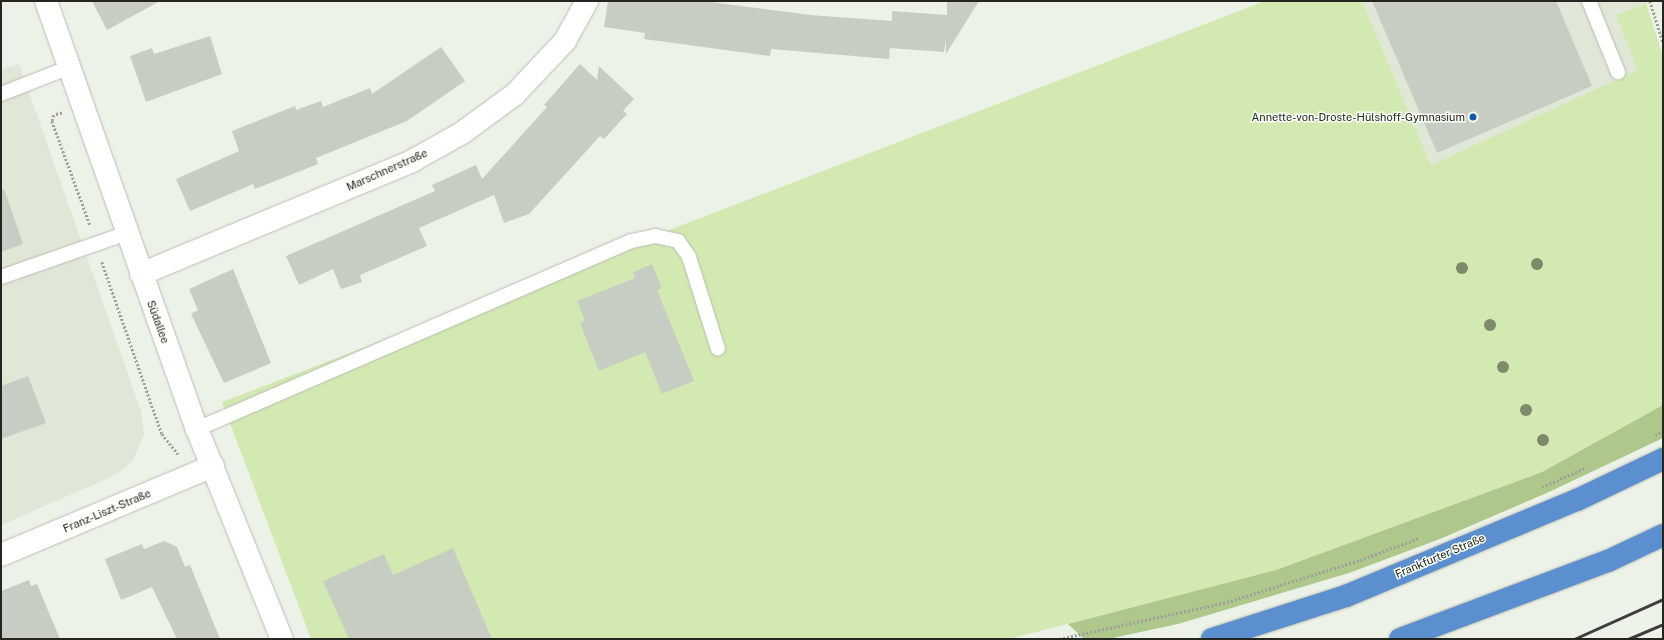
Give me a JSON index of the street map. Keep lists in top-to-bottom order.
{
  "streets": {
    "highway": ["Frankfurter Straße"],
    "street": ["Marschnerstraße", "Südallee", "Franz-Liszt-Straße"]
  },
  "crossings": [
    ["Marschnerstraße", "Südallee"],
    ["Südallee", "Franz-Liszt-Straße"]
  ],
  "places": ["Annette-von-Droste-Hülshoff-Gymnasium"]
}
